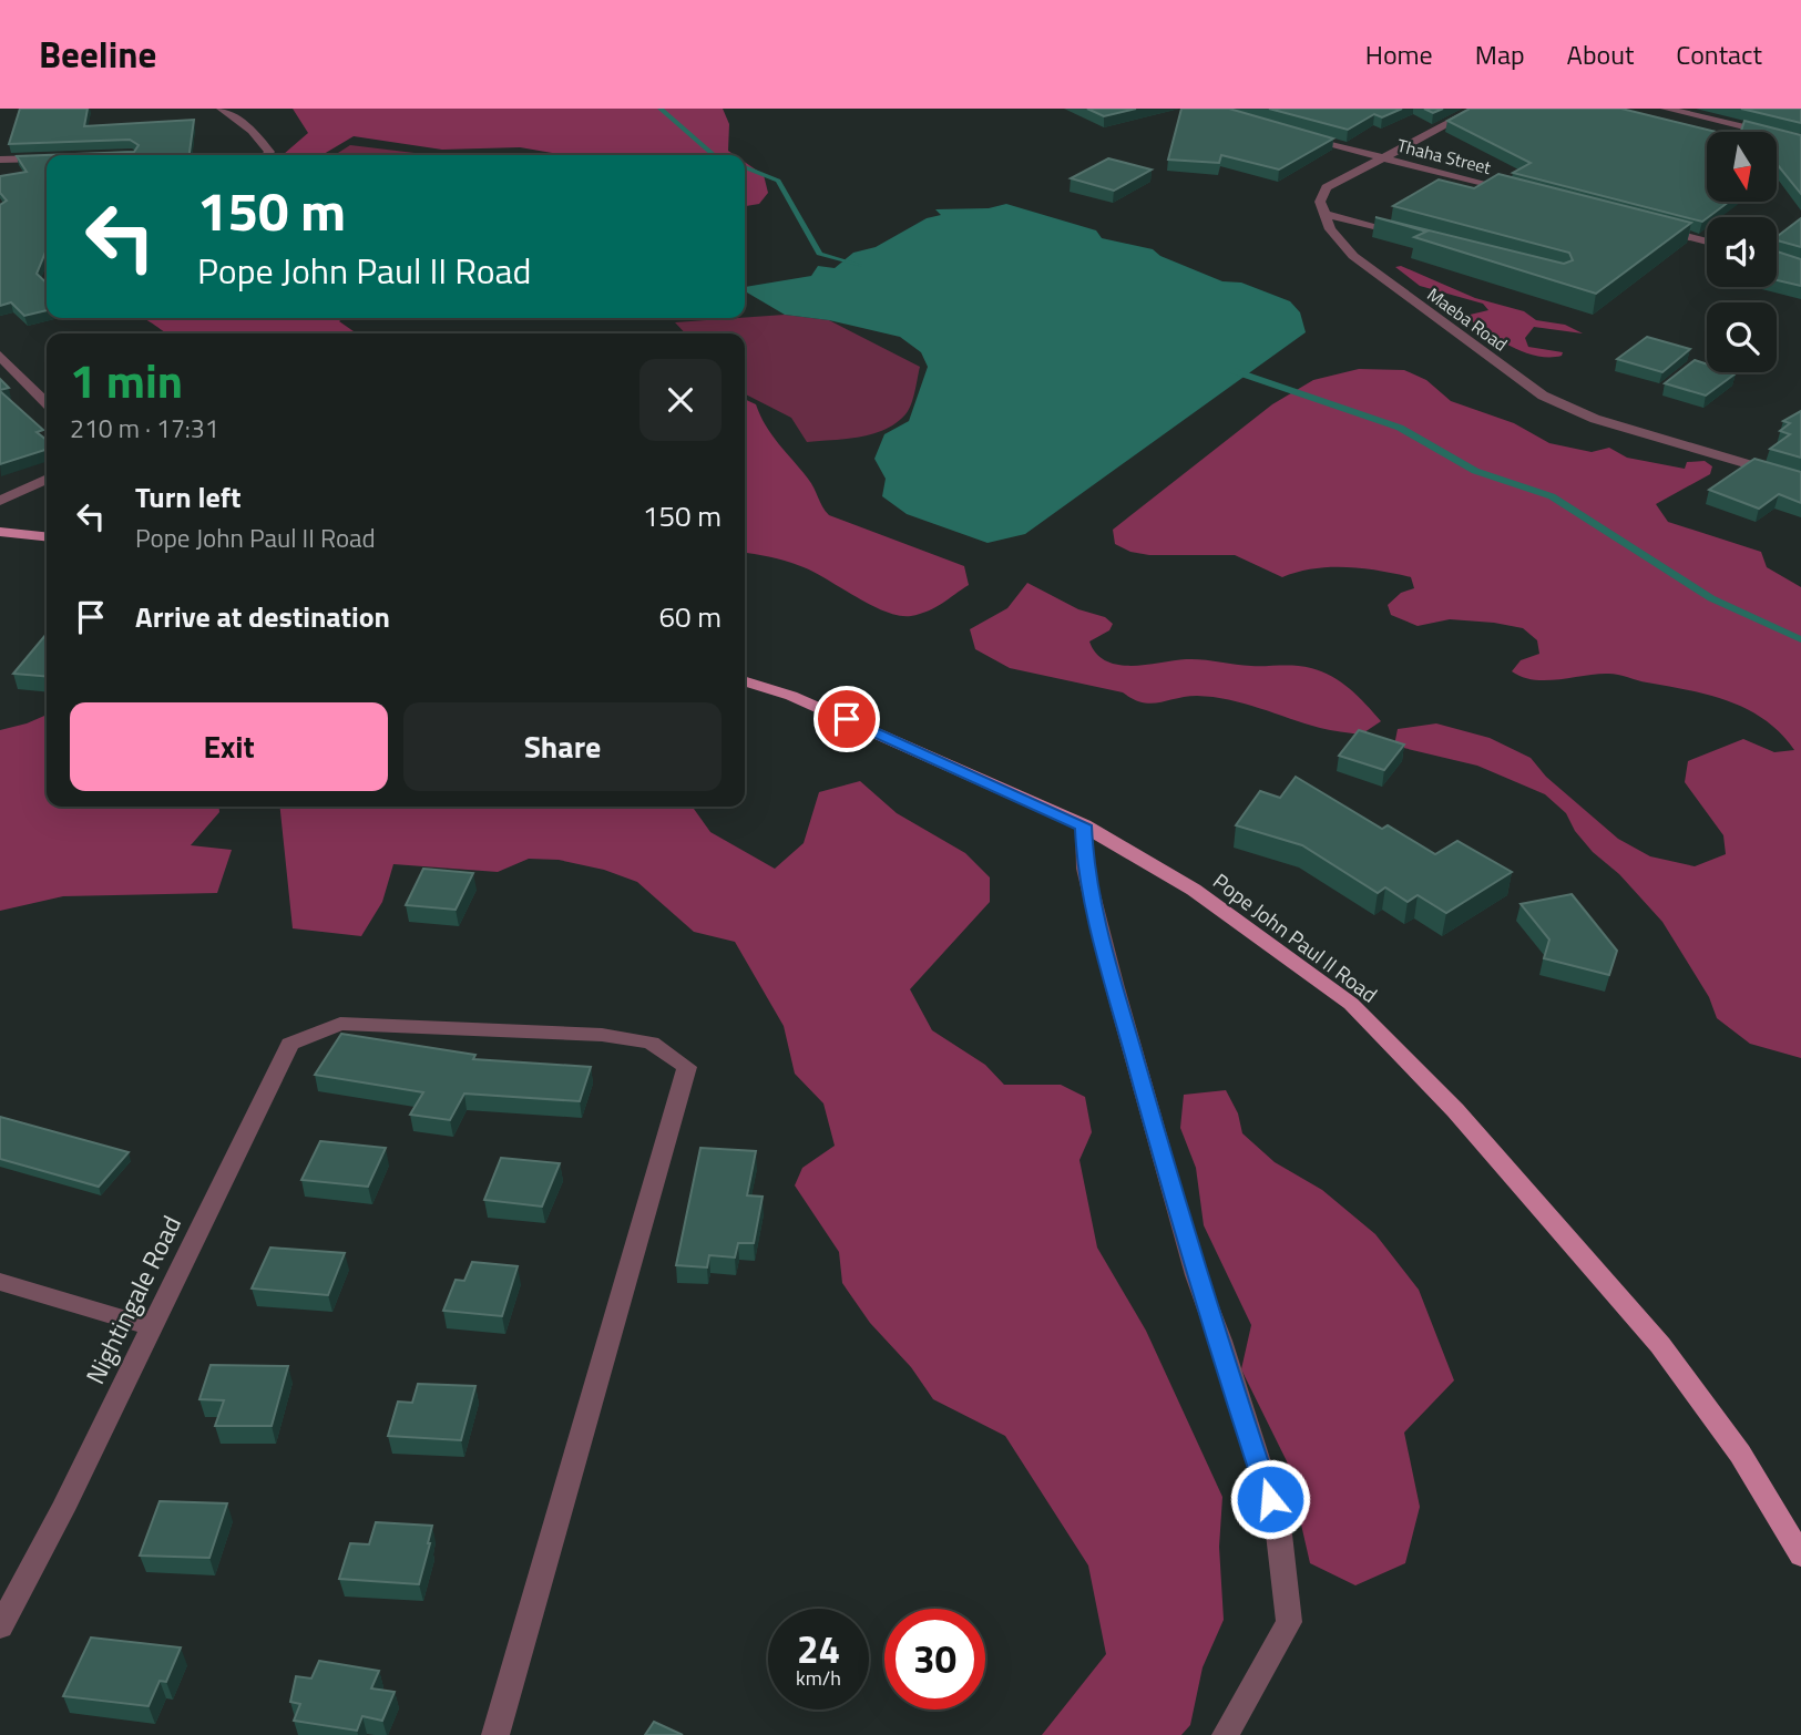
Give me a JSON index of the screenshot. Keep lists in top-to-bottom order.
{
  "streets": {
    "main road": ["Pope John Paul II Road"],
    "street": ["Thaha Street", "Maeba Road", "Nightingale Road"]
  },
  "north": "bottom",
  "page": {
    "header": "Beeline",
    "nav": [
      "Home",
      "Map",
      "About",
      "Contact"
    ],
    "turn": ["150 m", "Pope John Paul II Road"],
    "heading": ["1 min", "210 m · 17:31"],
    "list": [
      {
        "name": "Turn left",
        "note": "Pope John Paul II Road",
        "value": "150 m"
      },
      {
        "name": "Arrive at destination",
        "value": "60 m"
      }
    ],
    "buttons": ["Exit", "Share"],
    "speed": "24 km/h",
    "limit": "30"
  }
}
